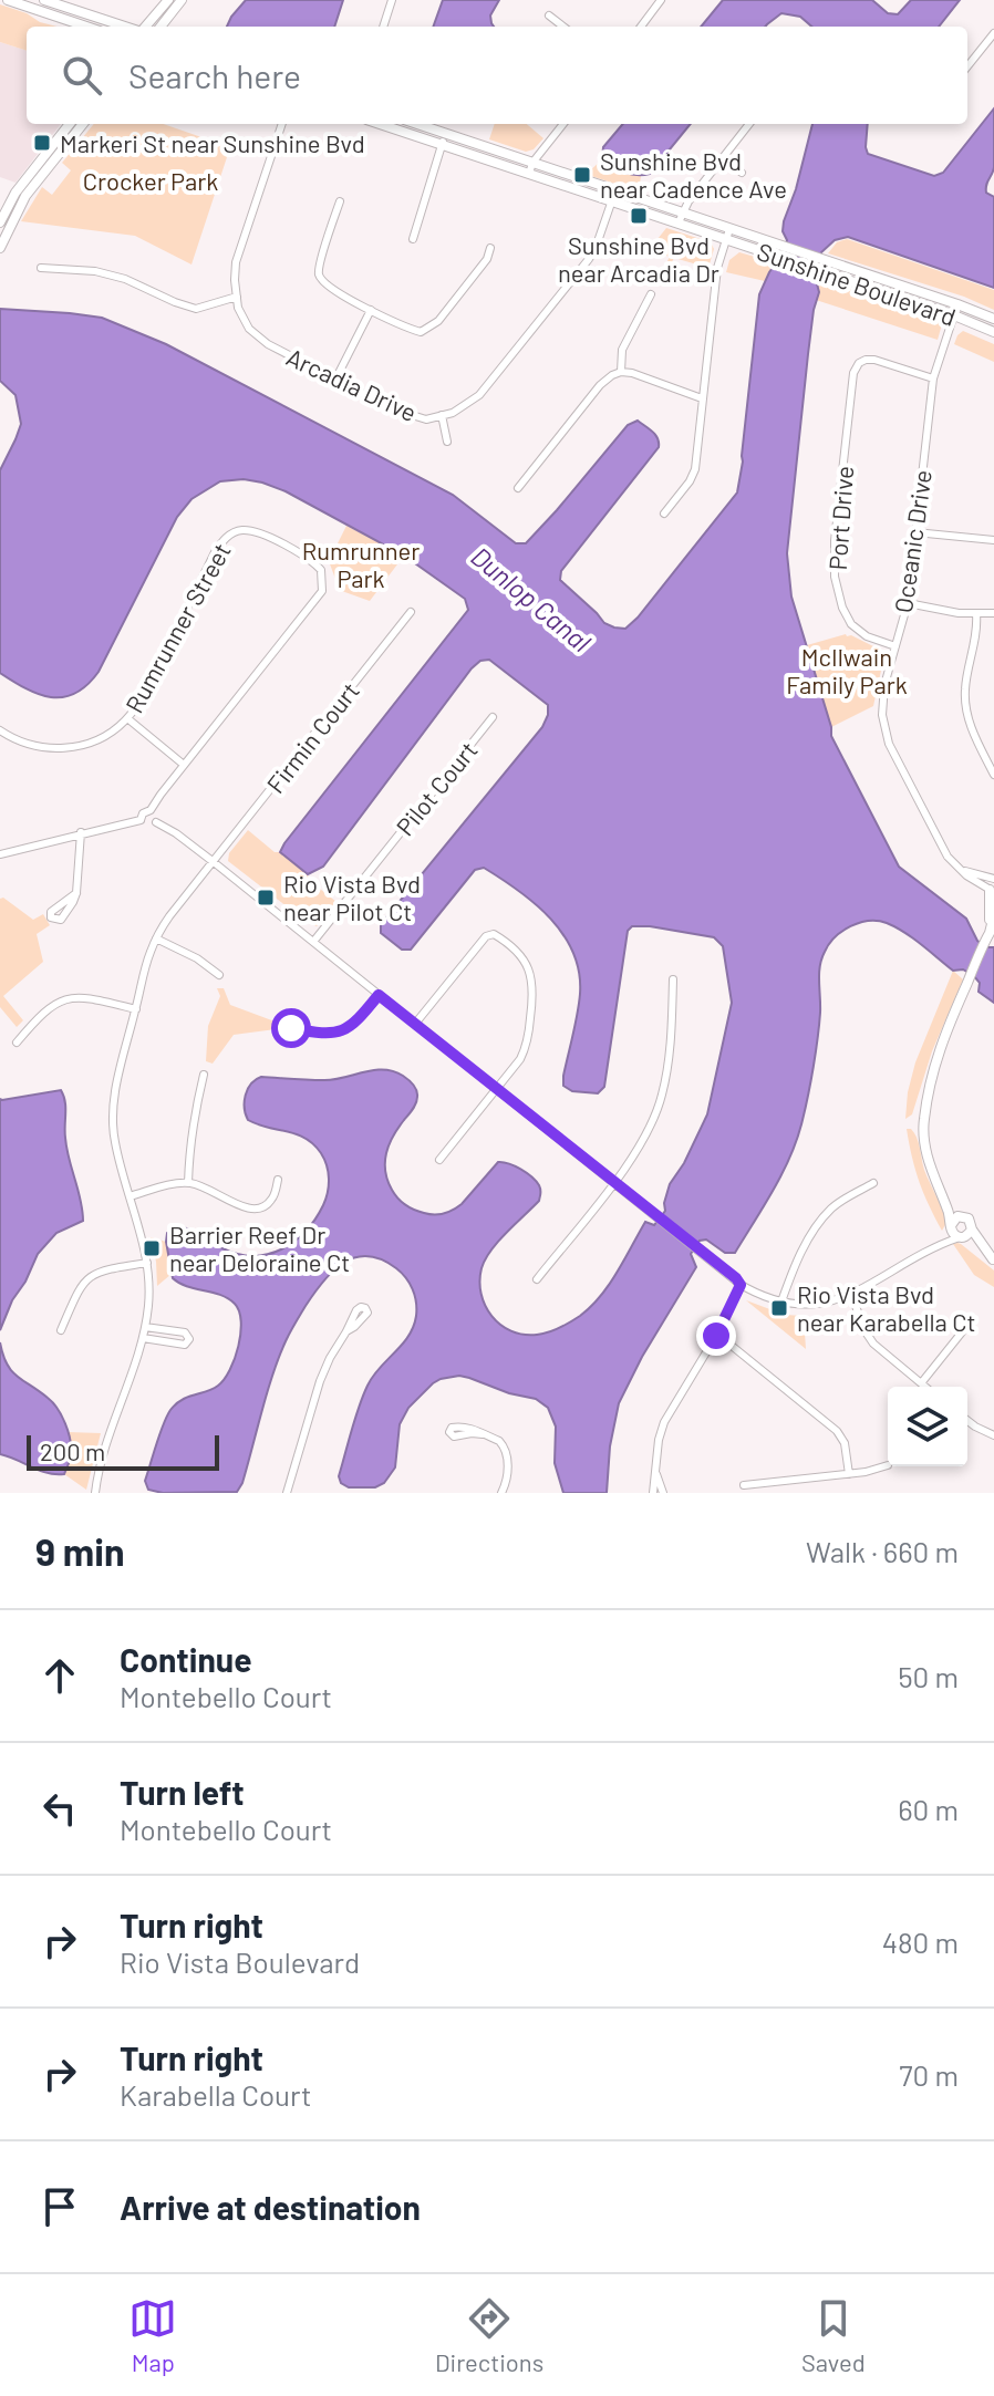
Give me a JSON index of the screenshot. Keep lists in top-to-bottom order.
{
  "streets": {
    "main road": ["Sunshine Boulevard"],
    "street": [
      "Arcadia Drive",
      "Port Drive",
      "Oceanic Drive",
      "Rumrunner Street",
      "Firmin Court",
      "Pilot Court"
    ]
  },
  "crossings": [
    ["Sunshine Boulevard", "Arcadia Drive"],
    ["Sunshine Boulevard", "Oceanic Drive"],
    ["Port Drive", "Oceanic Drive"]
  ],
  "water": ["Dunlop Canal"],
  "parks": ["Crocker Park", "Rumrunner Park", "McIlwain Family Park"],
  "places": {
    "transit": [
      "Markeri St near Sunshine Bvd",
      "Sunshine Bvd near Cadence Ave",
      "Sunshine Bvd near Arcadia Dr",
      "Rio Vista Bvd near Pilot Ct",
      "Barrier Reef Dr near Deloraine Ct",
      "Rio Vista Bvd near Karabella Ct"
    ]
  },
  "scale_bar": "200 m",
  "page": {
    "search": "Search here",
    "scale": "200 m",
    "heading": ["9 min", "Walk · 660 m"],
    "list": [
      ["Continue", "Montebello Court", "50 m"],
      ["Turn left", "Montebello Court", "60 m"],
      ["Turn right", "Rio Vista Boulevard", "480 m"],
      ["Turn right", "Karabella Court", "70 m"],
      "Arrive at destination"
    ],
    "nav": ["Map", "Directions", "Saved"]
  }
}
